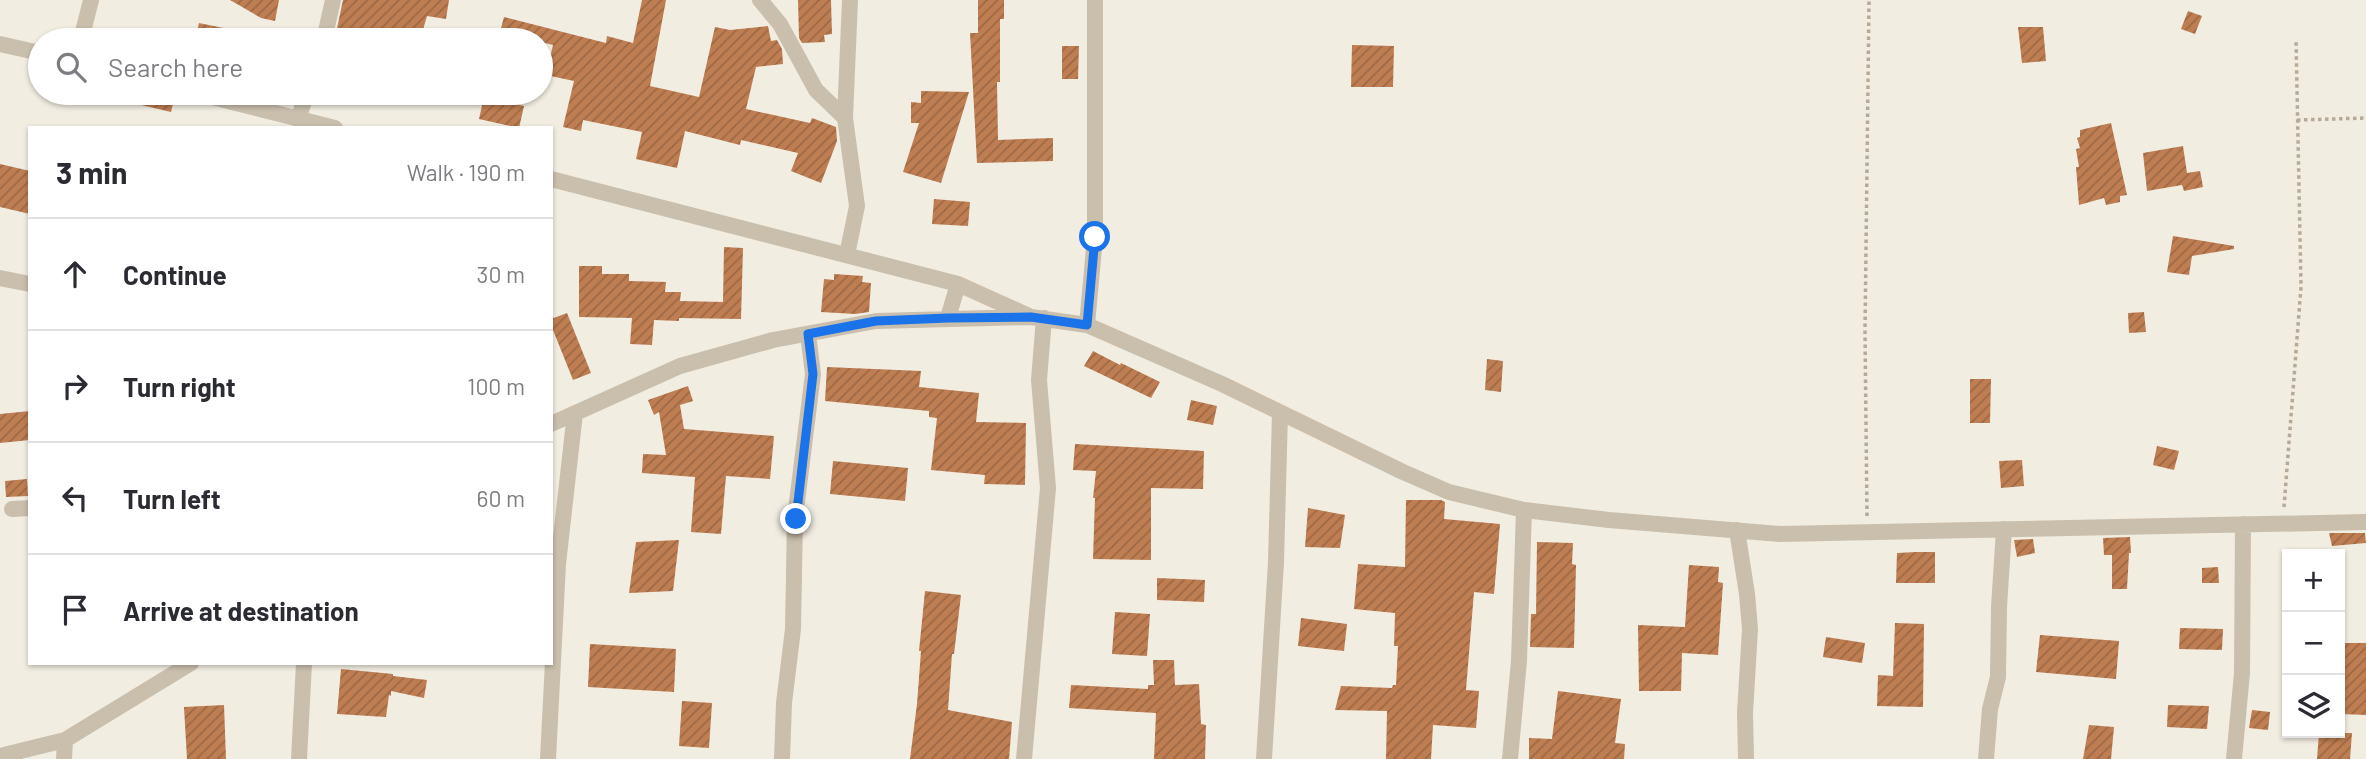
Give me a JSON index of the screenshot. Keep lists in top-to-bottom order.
{
  "page": {
    "search": "Search here",
    "heading": ["3 min", "Walk · 190 m"],
    "list": [
      ["Continue", "30 m"],
      ["Turn right", "100 m"],
      ["Turn left", "60 m"],
      "Arrive at destination"
    ],
    "map_buttons": ["+", "−"]
  }
}
